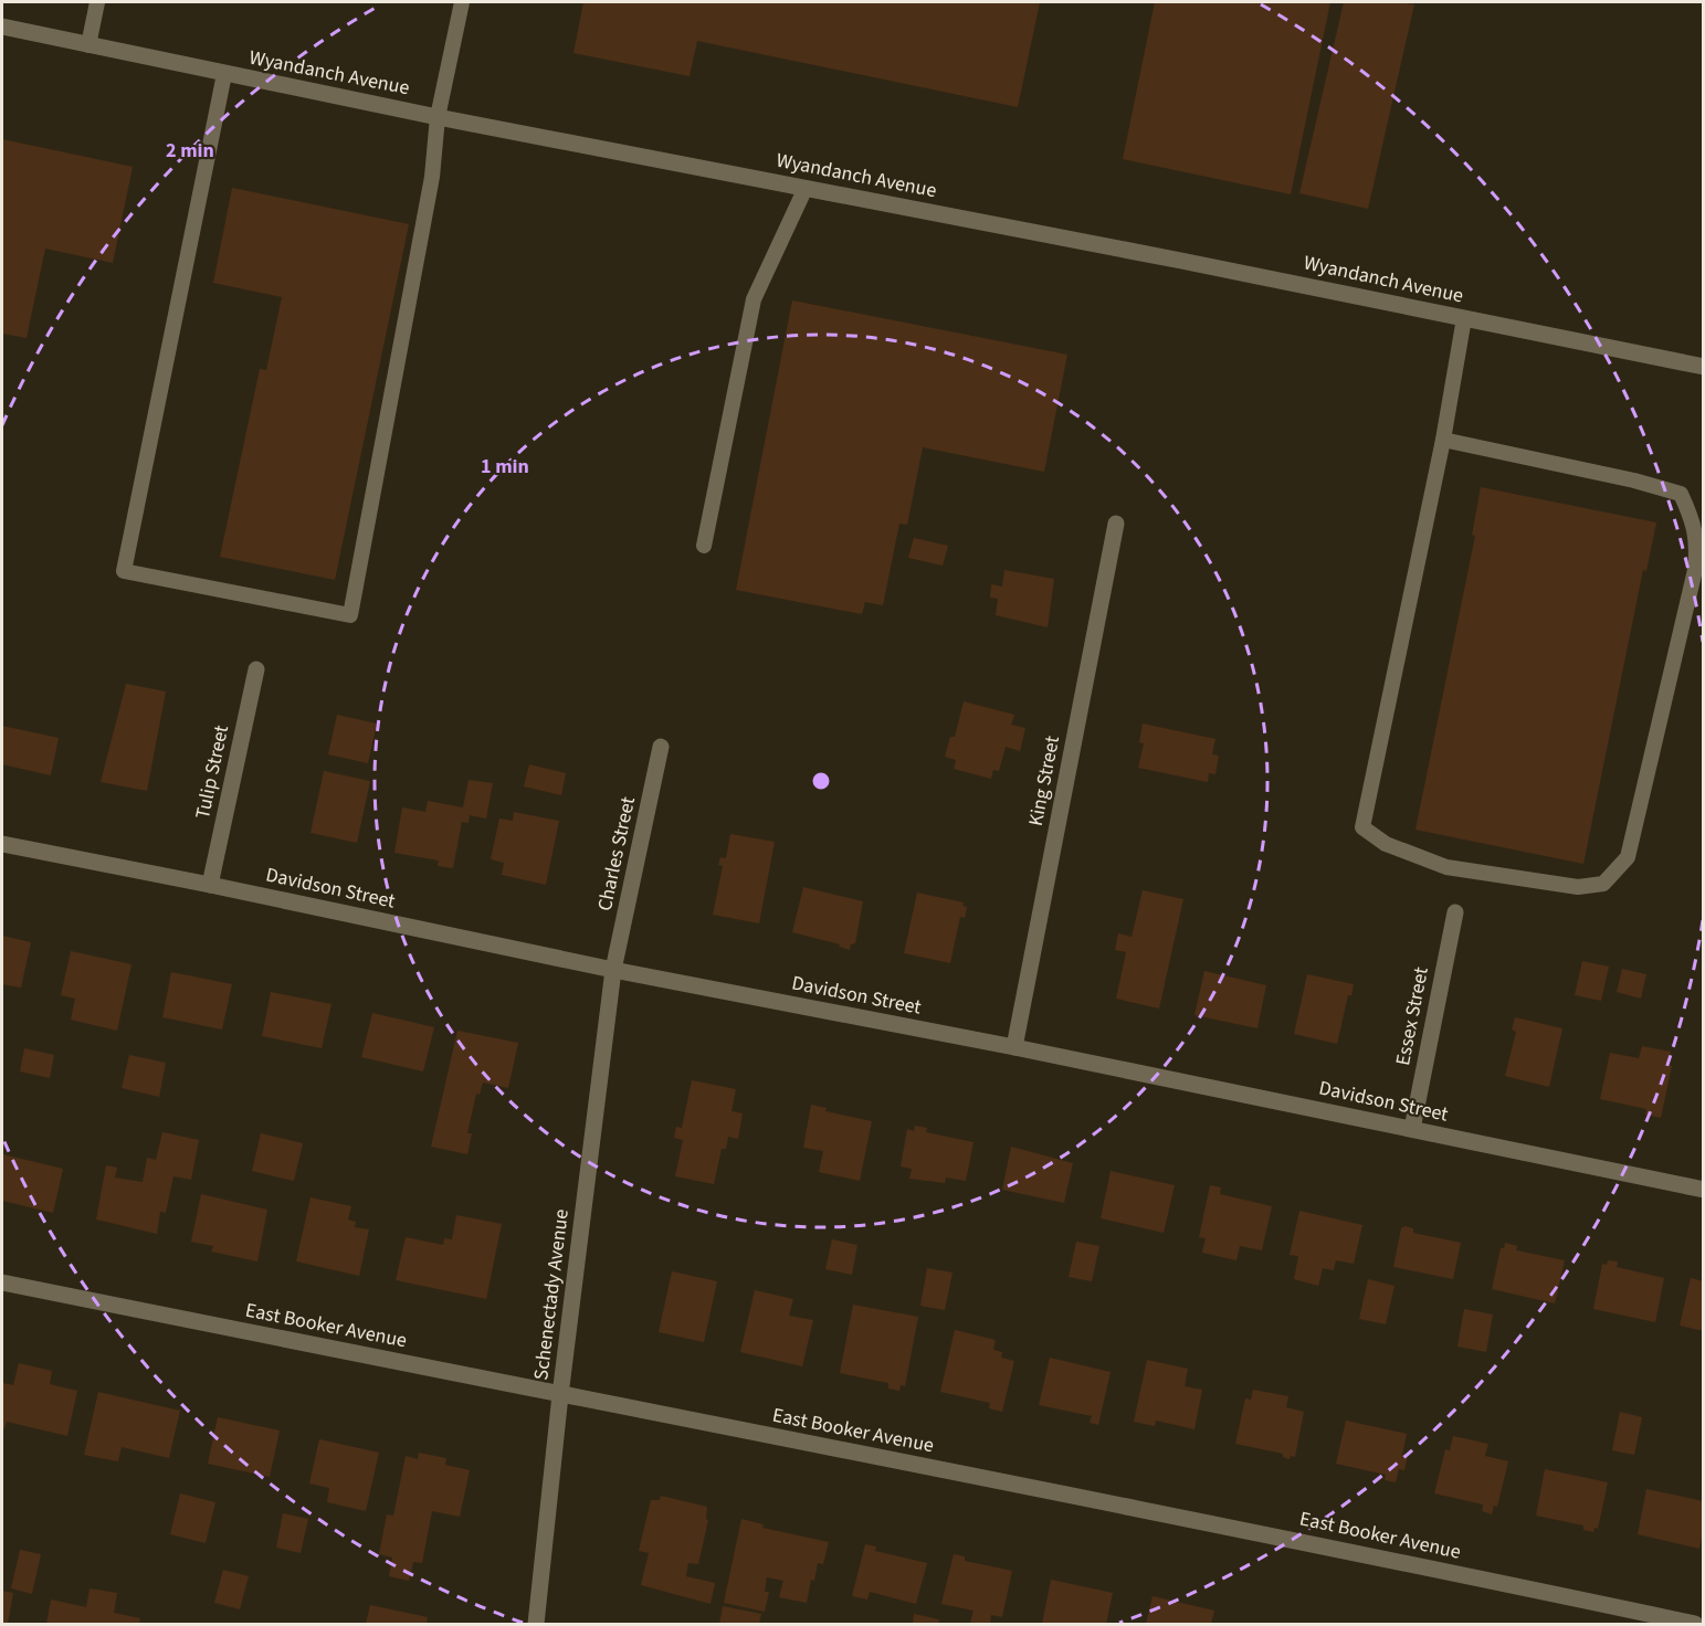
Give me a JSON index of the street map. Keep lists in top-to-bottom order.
{
  "streets": {
    "street": [
      "Wyandanch Avenue",
      "Tulip Street",
      "King Street",
      "Charles Street",
      "Davidson Street",
      "Essex Street",
      "Schenectady Avenue",
      "East Booker Avenue"
    ]
  },
  "crossings": [
    ["Tulip Street", "Davidson Street"],
    ["King Street", "Davidson Street"],
    ["Charles Street", "Davidson Street"],
    ["Charles Street", "Schenectady Avenue"],
    ["Davidson Street", "Essex Street"],
    ["Davidson Street", "Schenectady Avenue"],
    ["Schenectady Avenue", "East Booker Avenue"]
  ],
  "rings": ["2 min", "1 min"]
}
